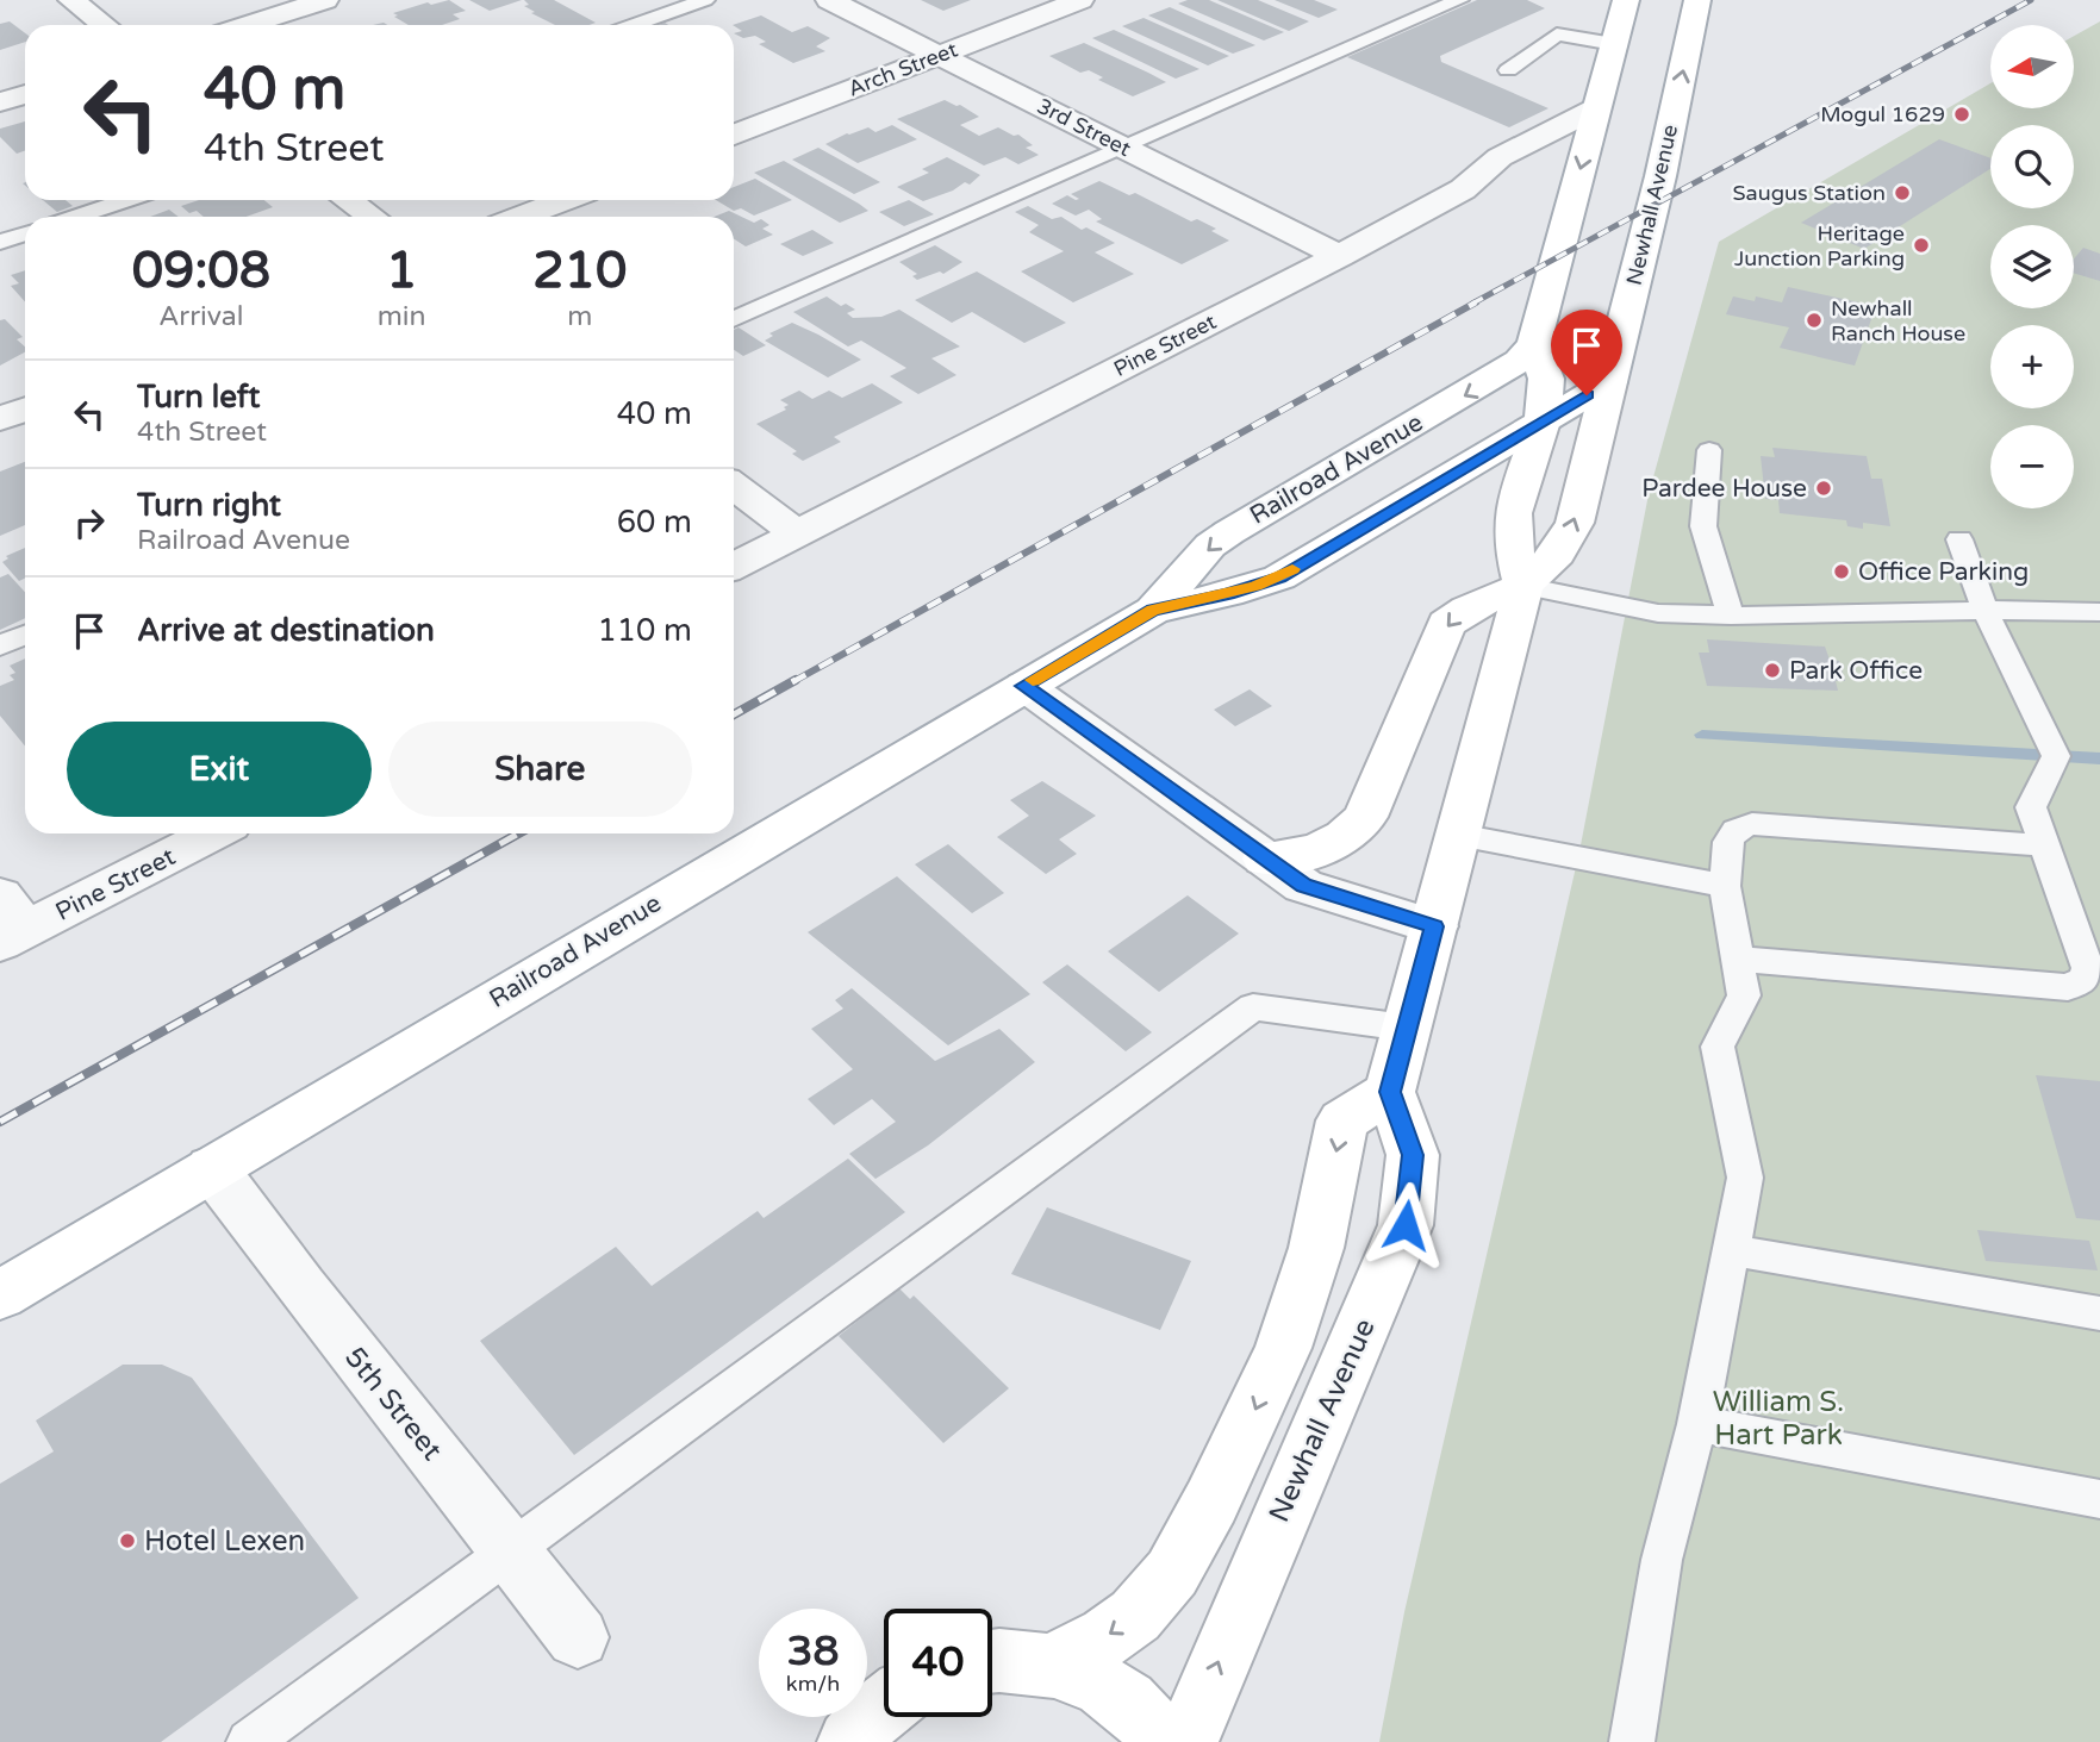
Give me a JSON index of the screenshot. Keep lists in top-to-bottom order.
{
  "streets": {
    "main road": ["Newhall Avenue", "Railroad Avenue"],
    "street": [
      "Arch Street",
      "3rd Street",
      "Pine Street",
      "5th Street"
    ]
  },
  "crossings": [
    ["Arch Street", "3rd Street"],
    ["3rd Street", "Pine Street"],
    ["Newhall Avenue", "Railroad Avenue"],
    ["Railroad Avenue", "5th Street"]
  ],
  "parks": ["William S. Hart Park"],
  "places": [
    "Mogul 1629",
    "Saugus Station",
    "Heritage Junction Parking",
    "Newhall Ranch House",
    "Pardee House",
    "Office Parking",
    "Park Office",
    "Hotel Lexen"
  ],
  "north": "left",
  "page": {
    "map_buttons": ["+", "−"],
    "turn": ["40 m", "4th Street"],
    "eta": [
      "09:08",
      "Arrival",
      "1",
      "min",
      "210",
      "m"
    ],
    "list": [
      {
        "name": "Turn left",
        "note": "4th Street",
        "value": "40 m"
      },
      {
        "name": "Turn right",
        "note": "Railroad Avenue",
        "value": "60 m"
      },
      {
        "name": "Arrive at destination",
        "value": "110 m"
      }
    ],
    "buttons": ["Exit", "Share"],
    "speed": "38 km/h",
    "limit": "40"
  }
}
